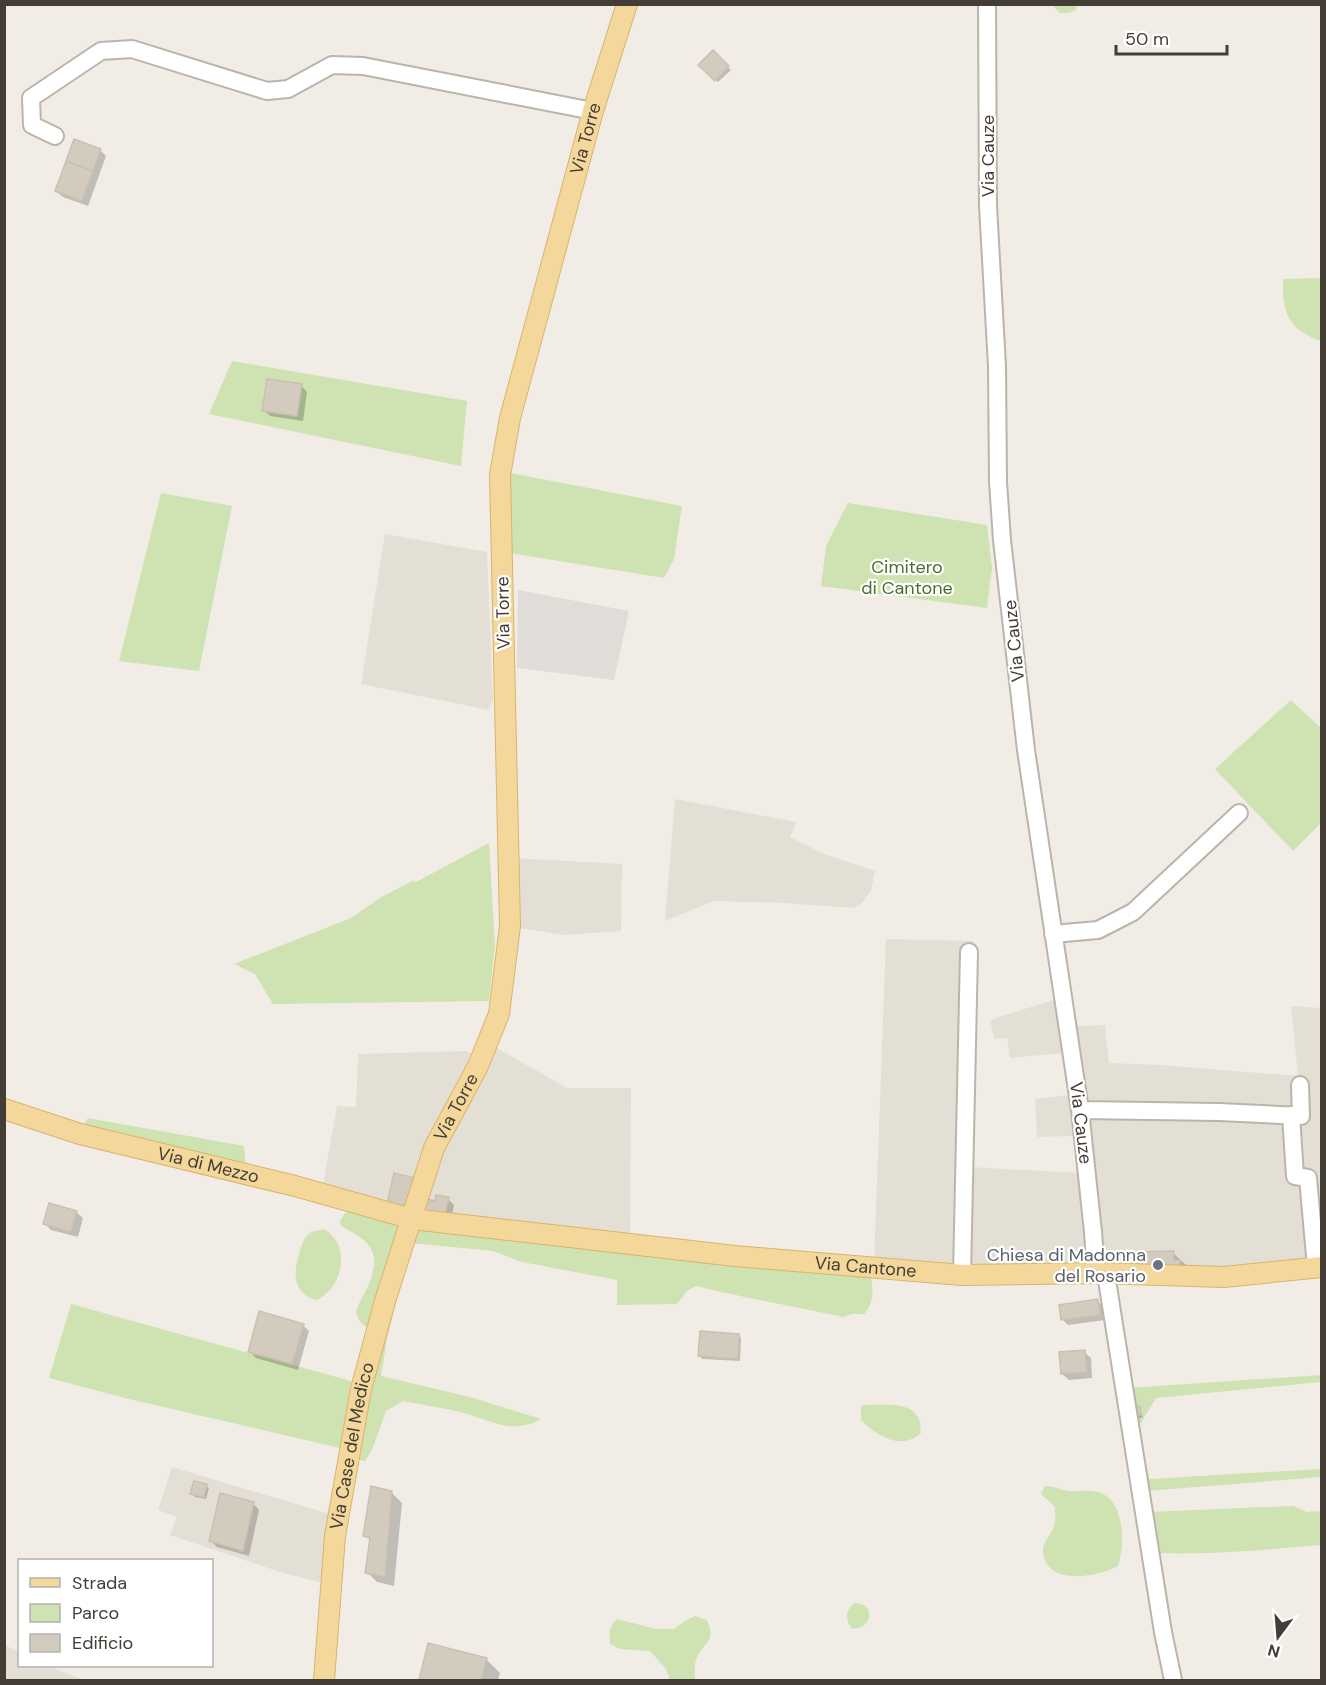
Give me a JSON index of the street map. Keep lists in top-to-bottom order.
{
  "streets": {
    "main road": [
      "Via Torre",
      "Via di Mezzo",
      "Via Cantone",
      "Via Case del Medico"
    ],
    "street": ["Via Cauze"]
  },
  "crossings": [
    ["Via Torre", "Via di Mezzo"],
    ["Via Torre", "Via Cantone"],
    ["Via Torre", "Via Case del Medico"],
    ["Via Cauze", "Via Cantone"],
    ["Via di Mezzo", "Via Cantone"],
    ["Via di Mezzo", "Via Case del Medico"],
    ["Via Cantone", "Via Case del Medico"]
  ],
  "parks": ["Cimitero di Cantone"],
  "places": ["Chiesa di Madonna del Rosario"],
  "legend": ["Strada", "Parco", "Edificio"],
  "scale_bar": "50 m",
  "north": "bottom"
}
